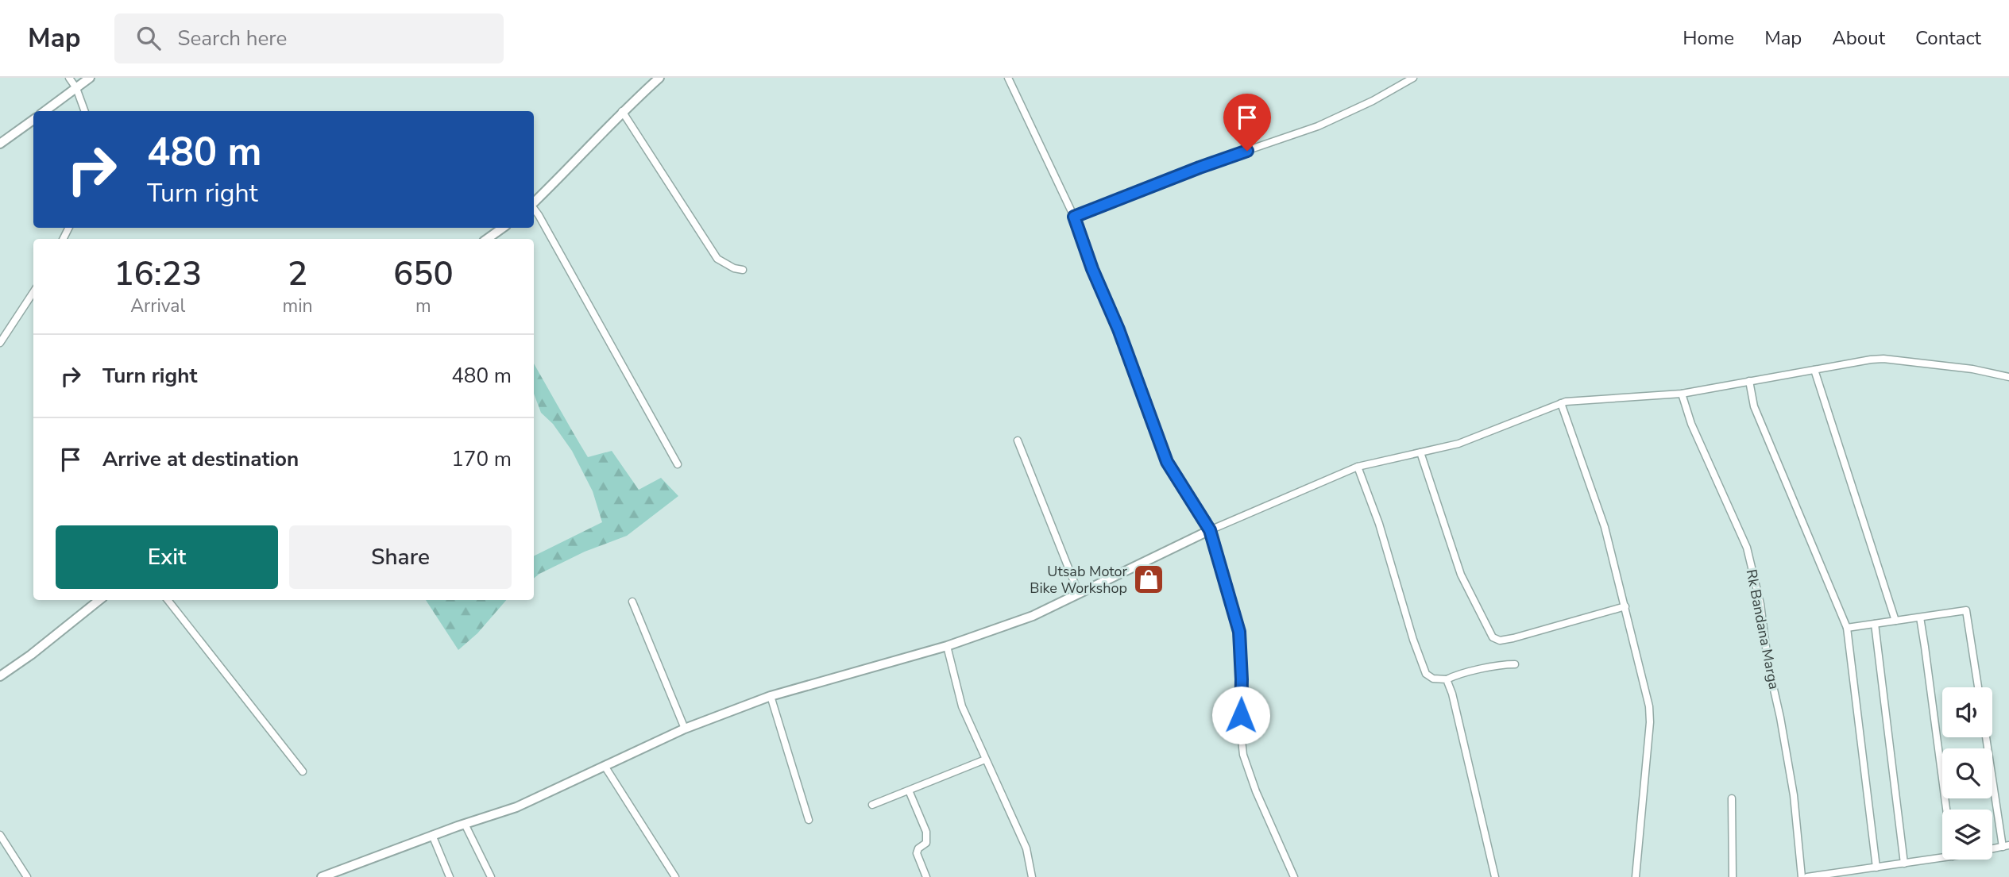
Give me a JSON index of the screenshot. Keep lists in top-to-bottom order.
{
  "streets": {
    "street": ["Rk Bandana Marga"]
  },
  "places": {
    "shop": ["Utsab Motor Bike Workshop"]
  },
  "page": {
    "header": "Map",
    "search": "Search here",
    "nav": [
      "Home",
      "Map",
      "About",
      "Contact"
    ],
    "turn": ["480 m", "Turn right"],
    "eta": [
      "16:23",
      "Arrival",
      "2",
      "min",
      "650",
      "m"
    ],
    "list": [
      {
        "name": "Turn right",
        "value": "480 m"
      },
      {
        "name": "Arrive at destination",
        "value": "170 m"
      }
    ],
    "buttons": ["Exit", "Share"]
  }
}
